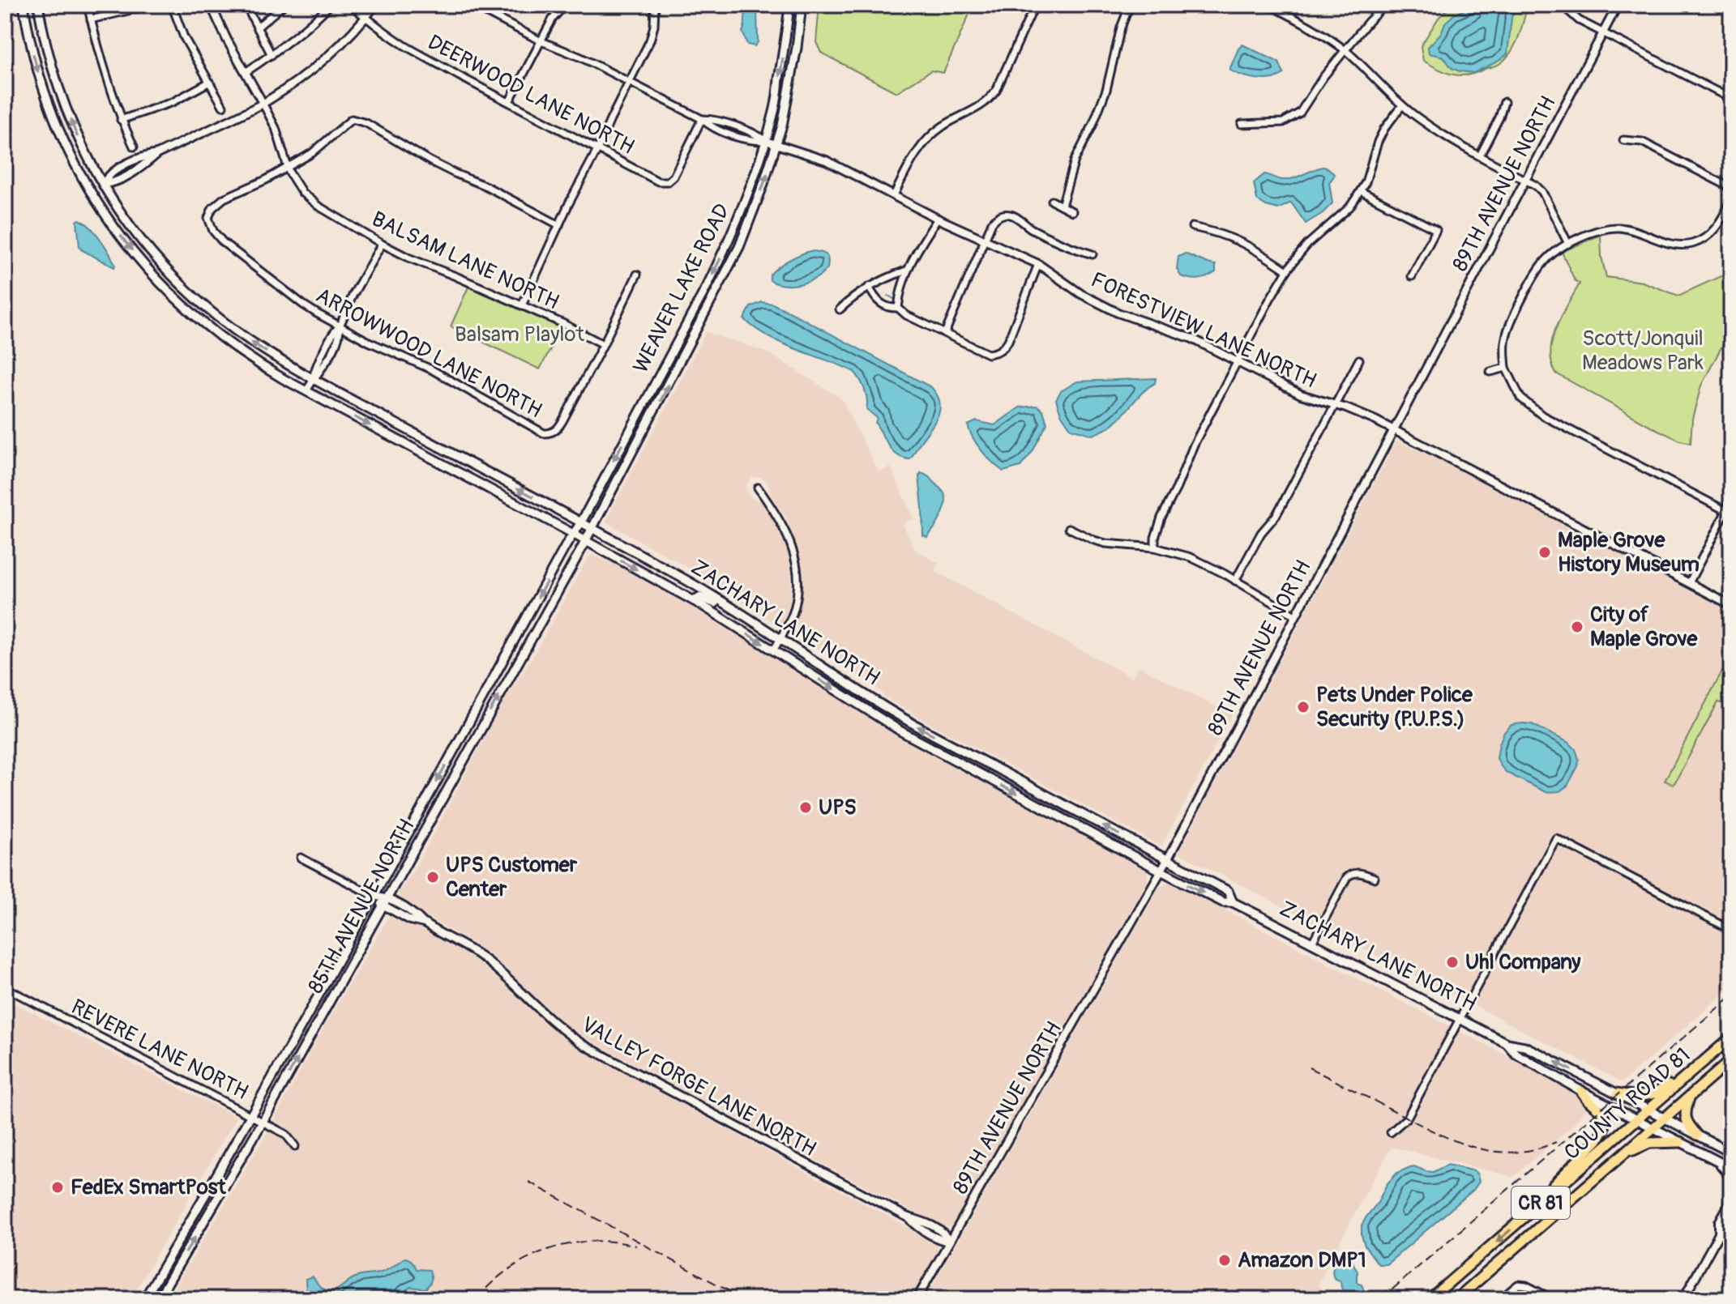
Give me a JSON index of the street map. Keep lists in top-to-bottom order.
{
  "streets": {
    "highway": ["COUNTY ROAD 81", "CR 81"],
    "main road": ["WEAVER LAKE ROAD", "ZACHARY LANE NORTH", "85TH AVENUE NORTH"],
    "street": [
      "DEERWOOD LANE NORTH",
      "89TH AVENUE NORTH",
      "BALSAM LANE NORTH",
      "FORESTVIEW LANE NORTH",
      "ARROWWOOD LANE NORTH",
      "REVERE LANE NORTH",
      "VALLEY FORGE LANE NORTH"
    ]
  },
  "crossings": [
    ["DEERWOOD LANE NORTH", "FORESTVIEW LANE NORTH"],
    ["89TH AVENUE NORTH", "FORESTVIEW LANE NORTH"],
    ["89TH AVENUE NORTH", "ZACHARY LANE NORTH"],
    ["89TH AVENUE NORTH", "VALLEY FORGE LANE NORTH"],
    ["BALSAM LANE NORTH", "ARROWWOOD LANE NORTH"],
    ["WEAVER LAKE ROAD", "FORESTVIEW LANE NORTH"],
    ["WEAVER LAKE ROAD", "ZACHARY LANE NORTH"],
    ["WEAVER LAKE ROAD", "85TH AVENUE NORTH"],
    ["ZACHARY LANE NORTH", "85TH AVENUE NORTH"],
    ["ZACHARY LANE NORTH", "COUNTY ROAD 81"],
    ["85TH AVENUE NORTH", "REVERE LANE NORTH"],
    ["85TH AVENUE NORTH", "VALLEY FORGE LANE NORTH"]
  ],
  "parks": ["Balsam Playlot", "Scott/Jonquil Meadows Park"],
  "places": [
    "Maple Grove History Museum",
    "City of Maple Grove",
    "Pets Under Police Security (P.U.P.S.)",
    "UPS",
    "UPS Customer Center",
    "Uhl Company",
    "FedEx SmartPost",
    "Amazon DMP1"
  ]
}
